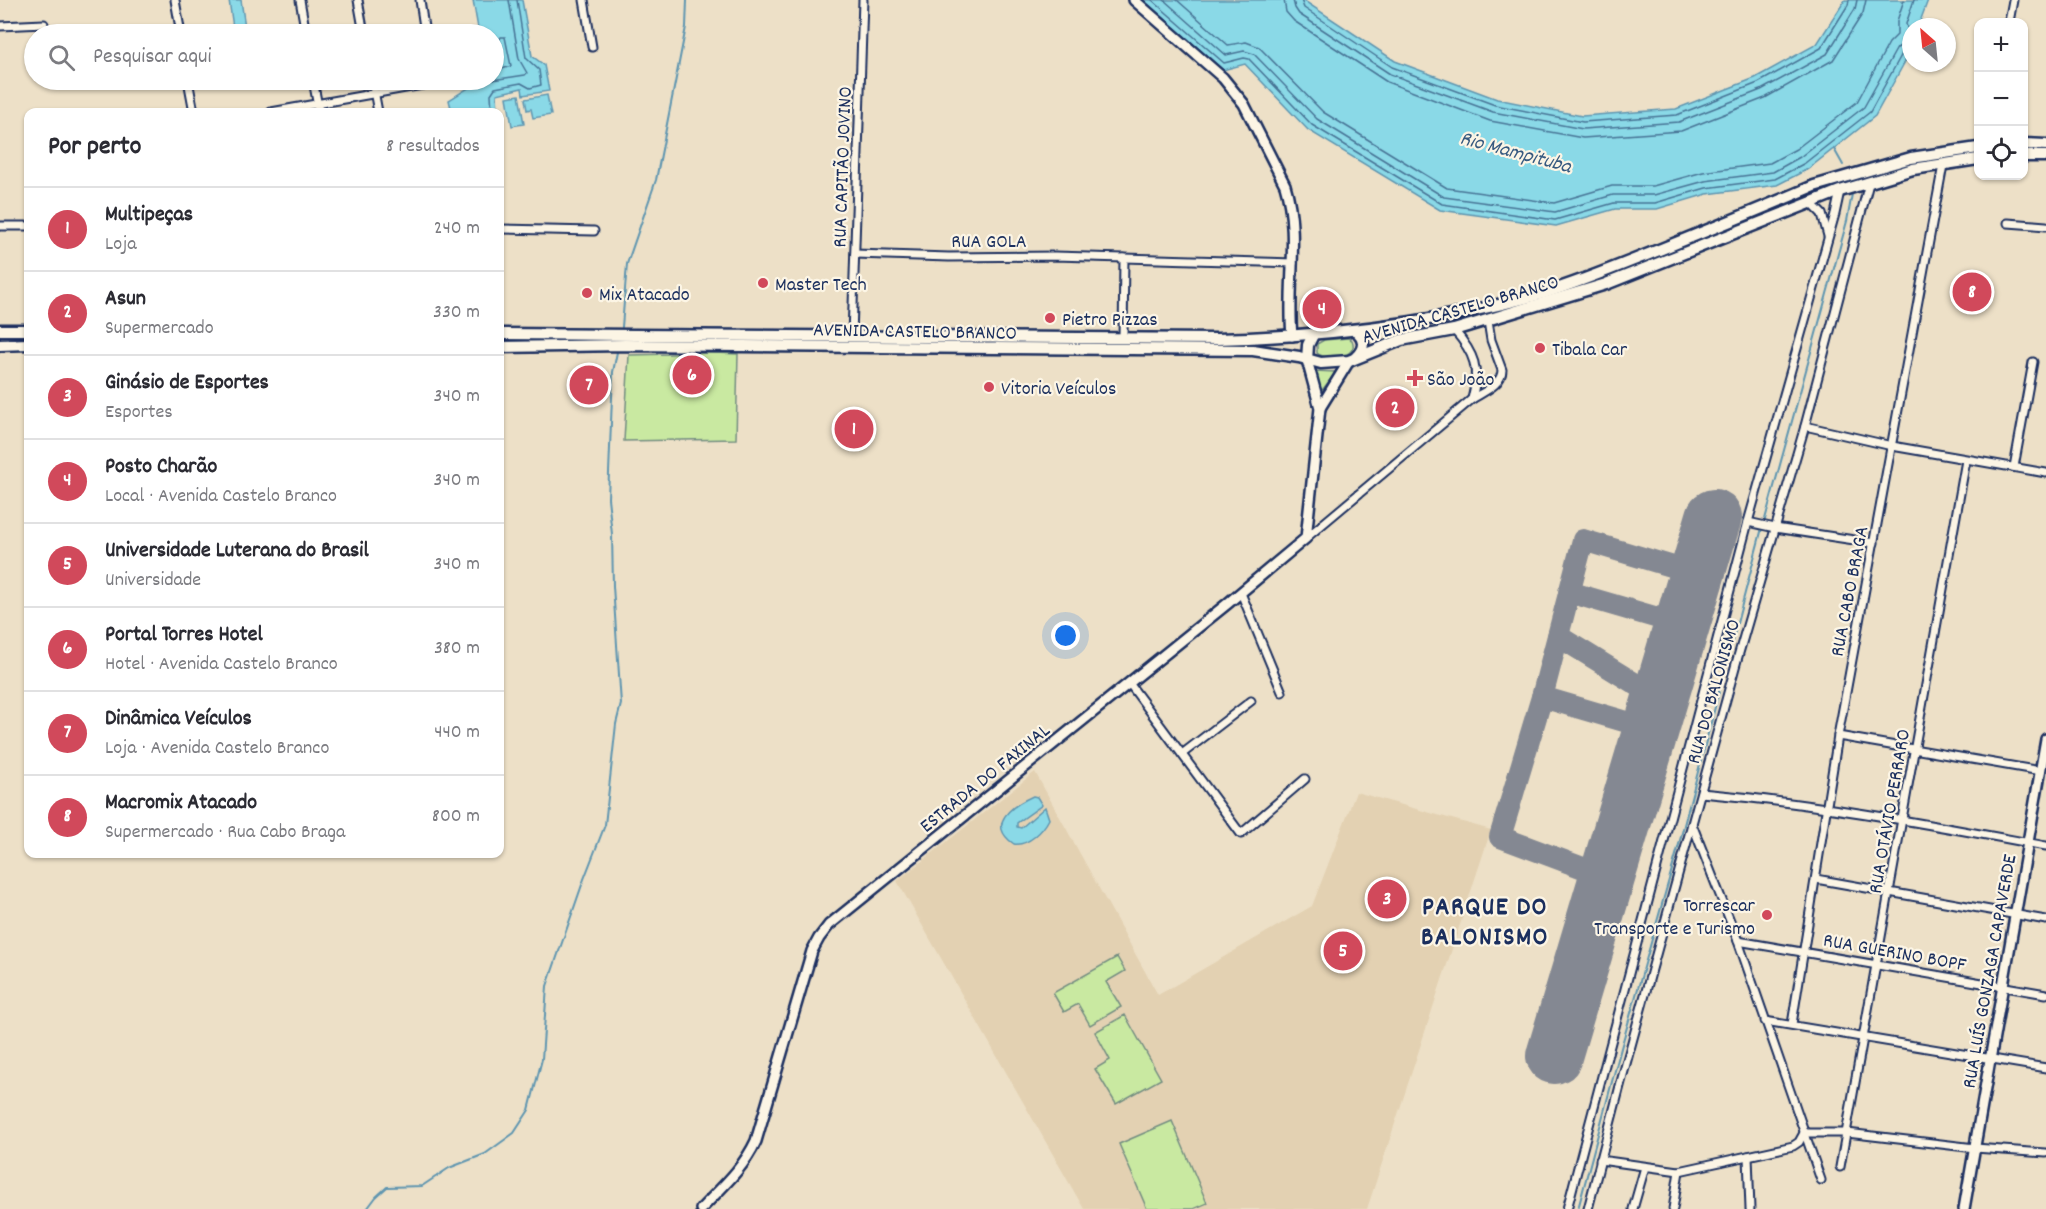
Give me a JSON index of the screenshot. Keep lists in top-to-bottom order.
{
  "streets": {
    "main road": ["AVENIDA CASTELO BRANCO"],
    "street": [
      "RUA CAPITÃO JOVINO",
      "RUA GOLA",
      "RUA CABO BRAGA",
      "RUA DO BALONISMO",
      "ESTRADA DO FAXINAL",
      "RUA OTÁVIO PERRARO",
      "RUA GUERINO BOPF",
      "RUA LUÍS GONZAGA CAPAVERDE"
    ]
  },
  "crossings": [
    ["RUA CAPITÃO JOVINO", "RUA GOLA"],
    ["RUA CAPITÃO JOVINO", "AVENIDA CASTELO BRANCO"],
    ["AVENIDA CASTELO BRANCO", "RUA CABO BRAGA"],
    ["AVENIDA CASTELO BRANCO", "RUA DO BALONISMO"],
    ["RUA CABO BRAGA", "RUA GUERINO BOPF"],
    ["RUA OTÁVIO PERRARO", "RUA GUERINO BOPF"],
    ["RUA GUERINO BOPF", "RUA LUÍS GONZAGA CAPAVERDE"]
  ],
  "districts": ["PARQUE DO BALONISMO"],
  "water": ["Rio Mampituba"],
  "places": {
    "other": [
      "Master Tech",
      "Mix Atacado",
      "Pietro Pizzas",
      "Tibala Car",
      "Vitoria Veículos",
      "Torrescar Transporte e Turismo"
    ],
    "health": ["São João"]
  },
  "north": "top left",
  "page": {
    "map_buttons": ["+", "−"],
    "search": "Pesquisar aqui",
    "heading": ["Por perto", "8 resultados"],
    "list": [
      {
        "mark": "1",
        "name": "Multipeças",
        "note": "Loja",
        "value": "240 m"
      },
      {
        "mark": "2",
        "name": "Asun",
        "note": "Supermercado",
        "value": "330 m"
      },
      {
        "mark": "3",
        "name": "Ginásio de Esportes",
        "note": "Esportes",
        "value": "340 m"
      },
      {
        "mark": "4",
        "name": "Posto Charão",
        "note": "Local · Avenida Castelo Branco",
        "value": "340 m"
      },
      {
        "mark": "5",
        "name": "Universidade Luterana do Brasil",
        "note": "Universidade",
        "value": "340 m"
      },
      {
        "mark": "6",
        "name": "Portal Torres Hotel",
        "note": "Hotel · Avenida Castelo Branco",
        "value": "380 m"
      },
      {
        "mark": "7",
        "name": "Dinâmica Veículos",
        "note": "Loja · Avenida Castelo Branco",
        "value": "440 m"
      },
      {
        "mark": "8",
        "name": "Macromix Atacado",
        "note": "Supermercado · Rua Cabo Braga",
        "value": "800 m"
      }
    ],
    "pins": [
      "8",
      "4",
      "6",
      "7",
      "2",
      "1",
      "3",
      "5"
    ]
  }
}
